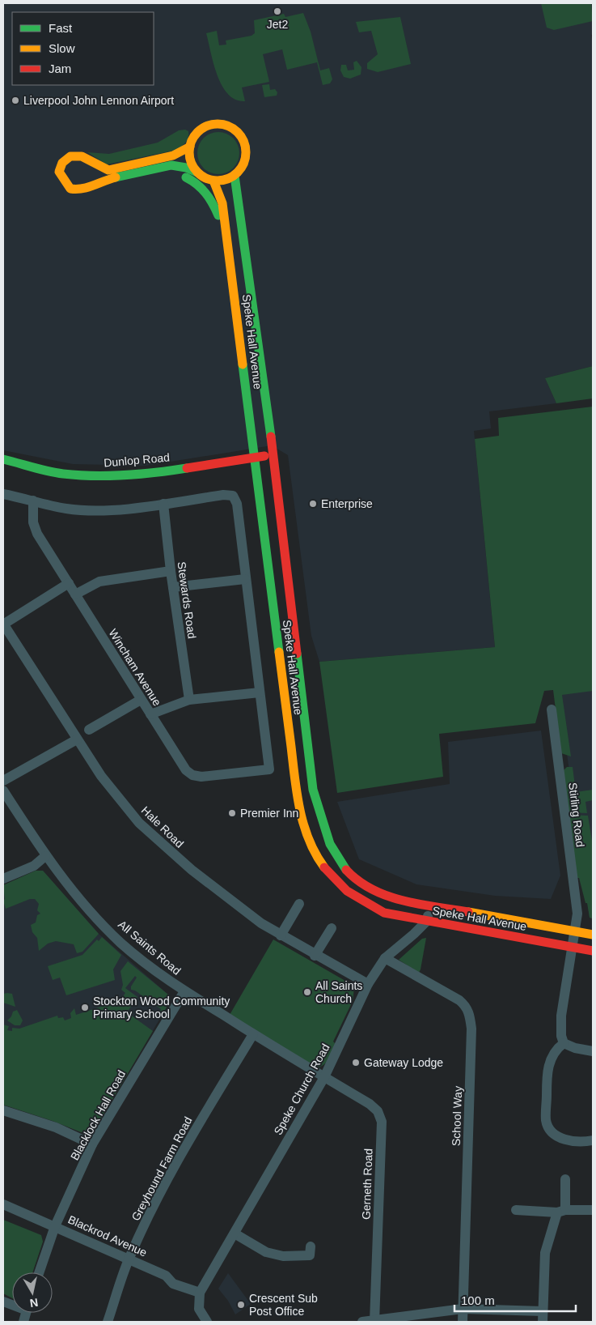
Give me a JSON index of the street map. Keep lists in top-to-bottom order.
{
  "streets": {
    "street": [
      "Speke Hall Avenue",
      "Dunlop Road",
      "Stewards Road",
      "Wincham Avenue",
      "Stirling Road",
      "Hale Road",
      "All Saints Road",
      "Speke Church Road",
      "Blacklock Hall Road",
      "School Way",
      "Greyhound Farm Road",
      "Gerneth Road",
      "Blackrod Avenue"
    ]
  },
  "crossings": [
    ["Speke Hall Avenue", "Dunlop Road"],
    ["Speke Hall Avenue", "Stirling Road"],
    ["Speke Hall Avenue", "Speke Church Road"],
    ["Hale Road", "Speke Church Road"],
    ["All Saints Road", "Speke Church Road"],
    ["All Saints Road", "Blacklock Hall Road"],
    ["All Saints Road", "Greyhound Farm Road"],
    ["All Saints Road", "Gerneth Road"],
    ["Speke Church Road", "School Way"],
    ["Speke Church Road", "Gerneth Road"],
    ["Speke Church Road", "Blackrod Avenue"],
    ["Blacklock Hall Road", "Blackrod Avenue"],
    ["Greyhound Farm Road", "Blackrod Avenue"]
  ],
  "places": [
    "Jet2",
    "Liverpool John Lennon Airport",
    "Enterprise",
    "Premier Inn",
    "All Saints Church",
    "Stockton Wood Community Primary School",
    "Gateway Lodge",
    "Crescent Sub Post Office"
  ],
  "legend": ["Fast", "Slow", "Jam"],
  "scale_bar": "100 m",
  "north": "bottom"
}
